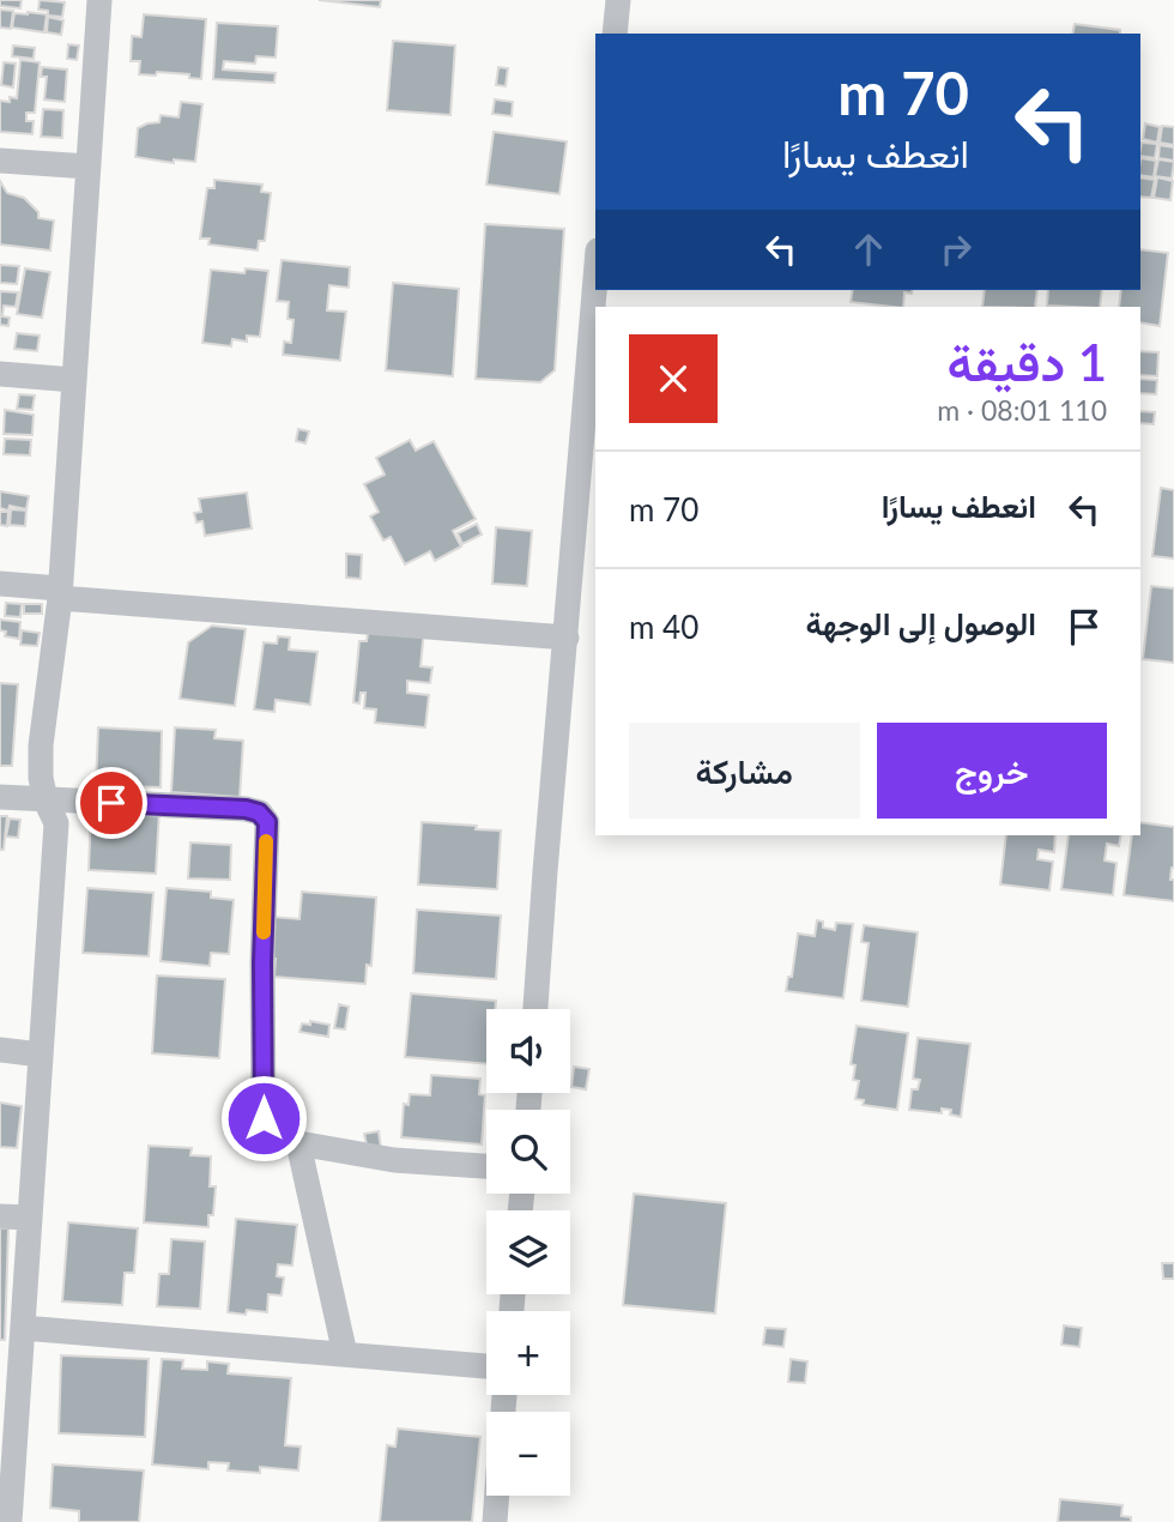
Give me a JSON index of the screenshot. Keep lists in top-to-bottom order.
{
  "page": {
    "turn": ["70 m", "انعطف يسارًا"],
    "heading": ["1 دقيقة", "110 m · 08:01"],
    "list": [
      {
        "name": "انعطف يسارًا",
        "value": "70 m"
      },
      {
        "name": "الوصول إلى الوجهة",
        "value": "40 m"
      }
    ],
    "buttons": ["خروج", "مشاركة"],
    "map_buttons": ["+", "−"]
  }
}
